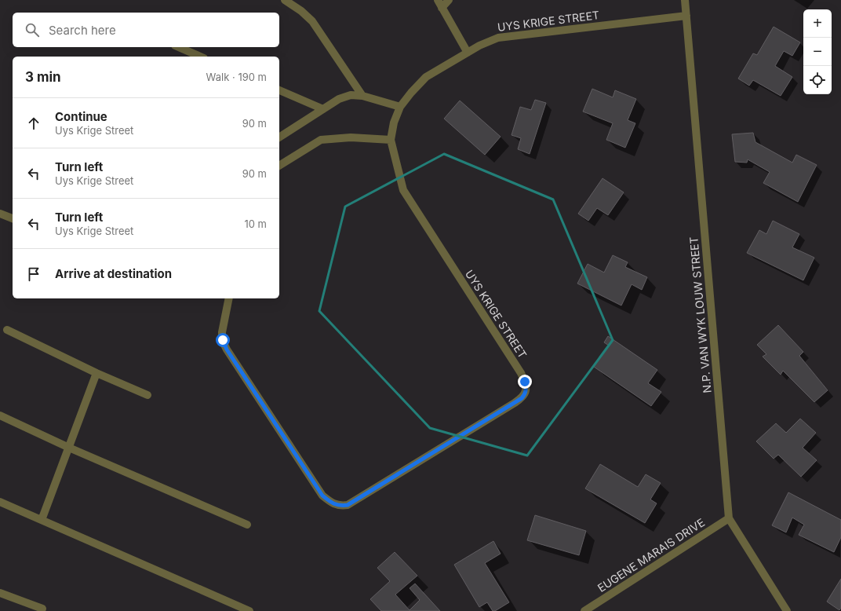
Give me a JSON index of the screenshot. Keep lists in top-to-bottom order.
{
  "streets": {
    "street": ["UYS KRIGE STREET", "N.P. VAN WYK LOUW STREET", "EUGENE MARAIS DRIVE"]
  },
  "crossings": [
    ["UYS KRIGE STREET", "N.P. VAN WYK LOUW STREET"],
    ["N.P. VAN WYK LOUW STREET", "EUGENE MARAIS DRIVE"]
  ],
  "page": {
    "map_buttons": ["+", "−"],
    "search": "Search here",
    "heading": ["3 min", "Walk · 190 m"],
    "list": [
      ["Continue", "Uys Krige Street", "90 m"],
      ["Turn left", "Uys Krige Street", "90 m"],
      ["Turn left", "Uys Krige Street", "10 m"],
      "Arrive at destination"
    ]
  }
}
